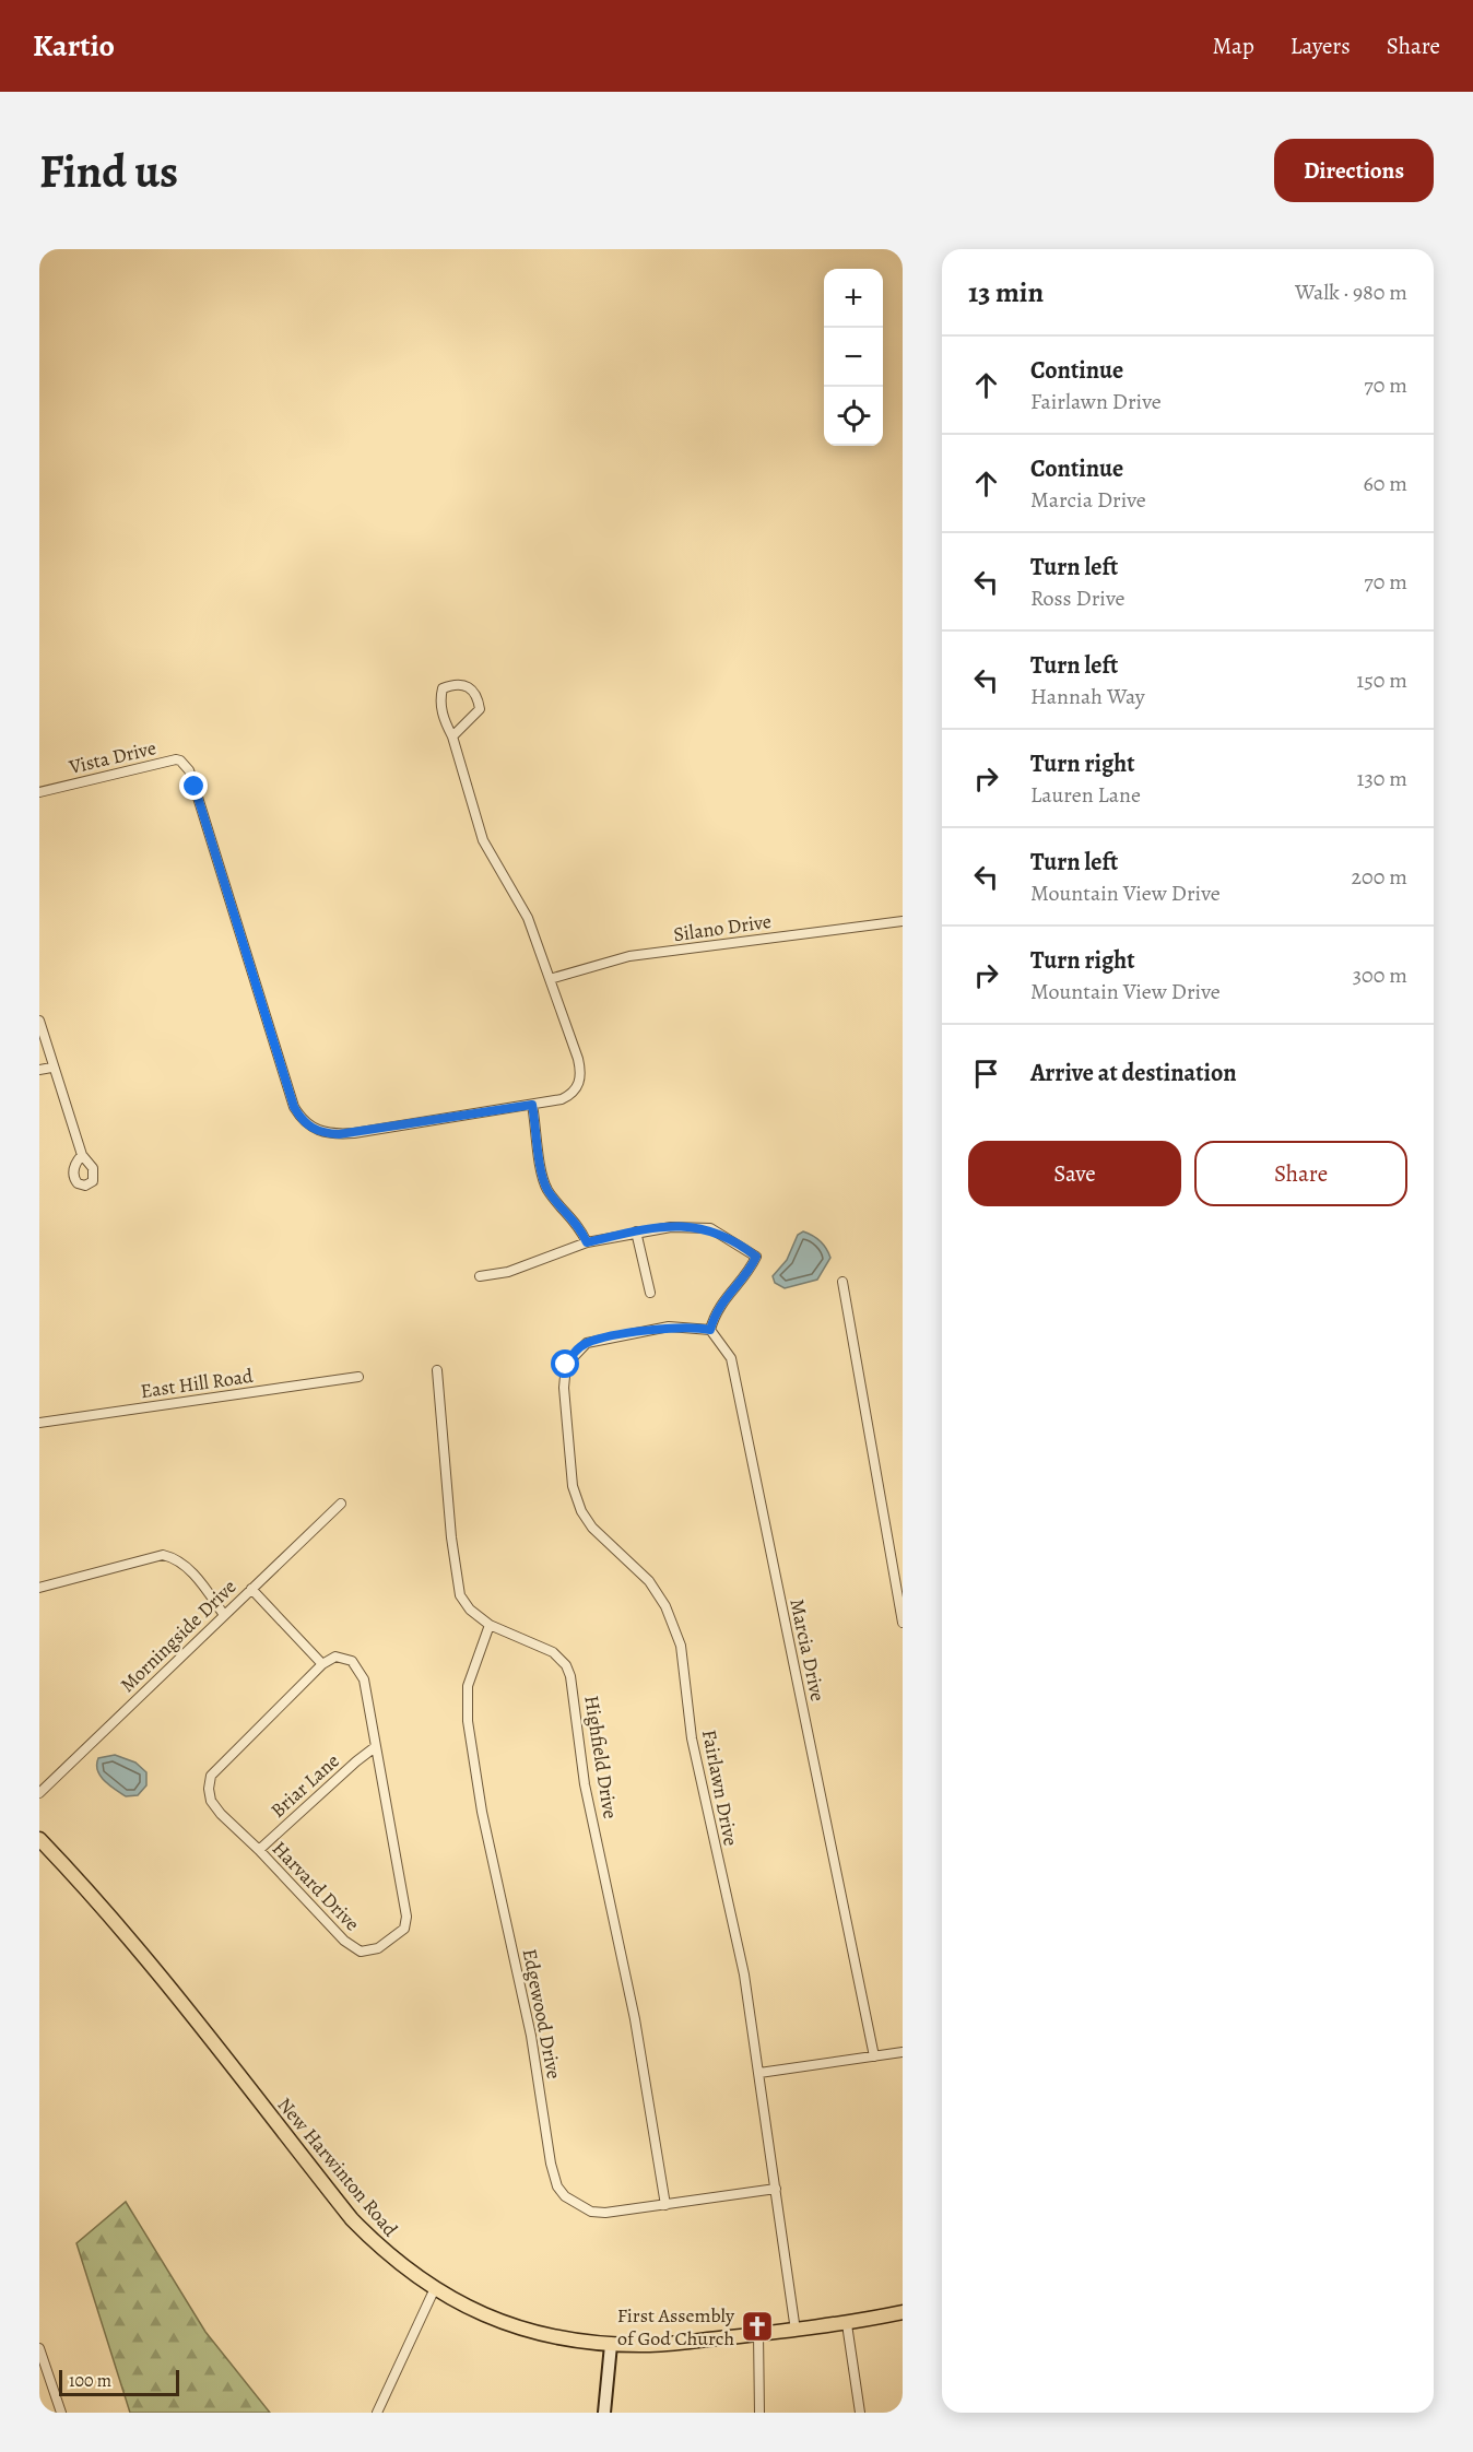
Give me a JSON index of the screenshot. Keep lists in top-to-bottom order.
{
  "streets": {
    "main road": ["New Harwinton Road"],
    "street": [
      "Vista Drive",
      "Silano Drive",
      "East Hill Road",
      "Morningside Drive",
      "Marcia Drive",
      "Highfield Drive",
      "Briar Lane",
      "Fairlawn Drive",
      "Harvard Drive",
      "Edgewood Drive"
    ]
  },
  "crossings": [
    ["Marcia Drive", "Fairlawn Drive"],
    ["Highfield Drive", "Edgewood Drive"],
    ["Briar Lane", "Harvard Drive"],
    ["Fairlawn Drive", "Edgewood Drive"],
    ["Fairlawn Drive", "New Harwinton Road"]
  ],
  "places": {
    "church": ["First Assembly of God Church"]
  },
  "scale_bar": "100 m",
  "page": {
    "header": "Kartio",
    "nav": ["Map", "Layers", "Share"],
    "buttons": [
      "Directions",
      ["Save", "Share"]
    ],
    "title": "Find us",
    "heading": ["13 min", "Walk · 980 m"],
    "map_buttons": ["+", "−"],
    "list": [
      ["Continue", "Fairlawn Drive", "70 m"],
      ["Continue", "Marcia Drive", "60 m"],
      ["Turn left", "Ross Drive", "70 m"],
      ["Turn left", "Hannah Way", "150 m"],
      ["Turn right", "Lauren Lane", "130 m"],
      ["Turn left", "Mountain View Drive", "200 m"],
      ["Turn right", "Mountain View Drive", "300 m"],
      "Arrive at destination"
    ],
    "scale": "100 m"
  }
}
